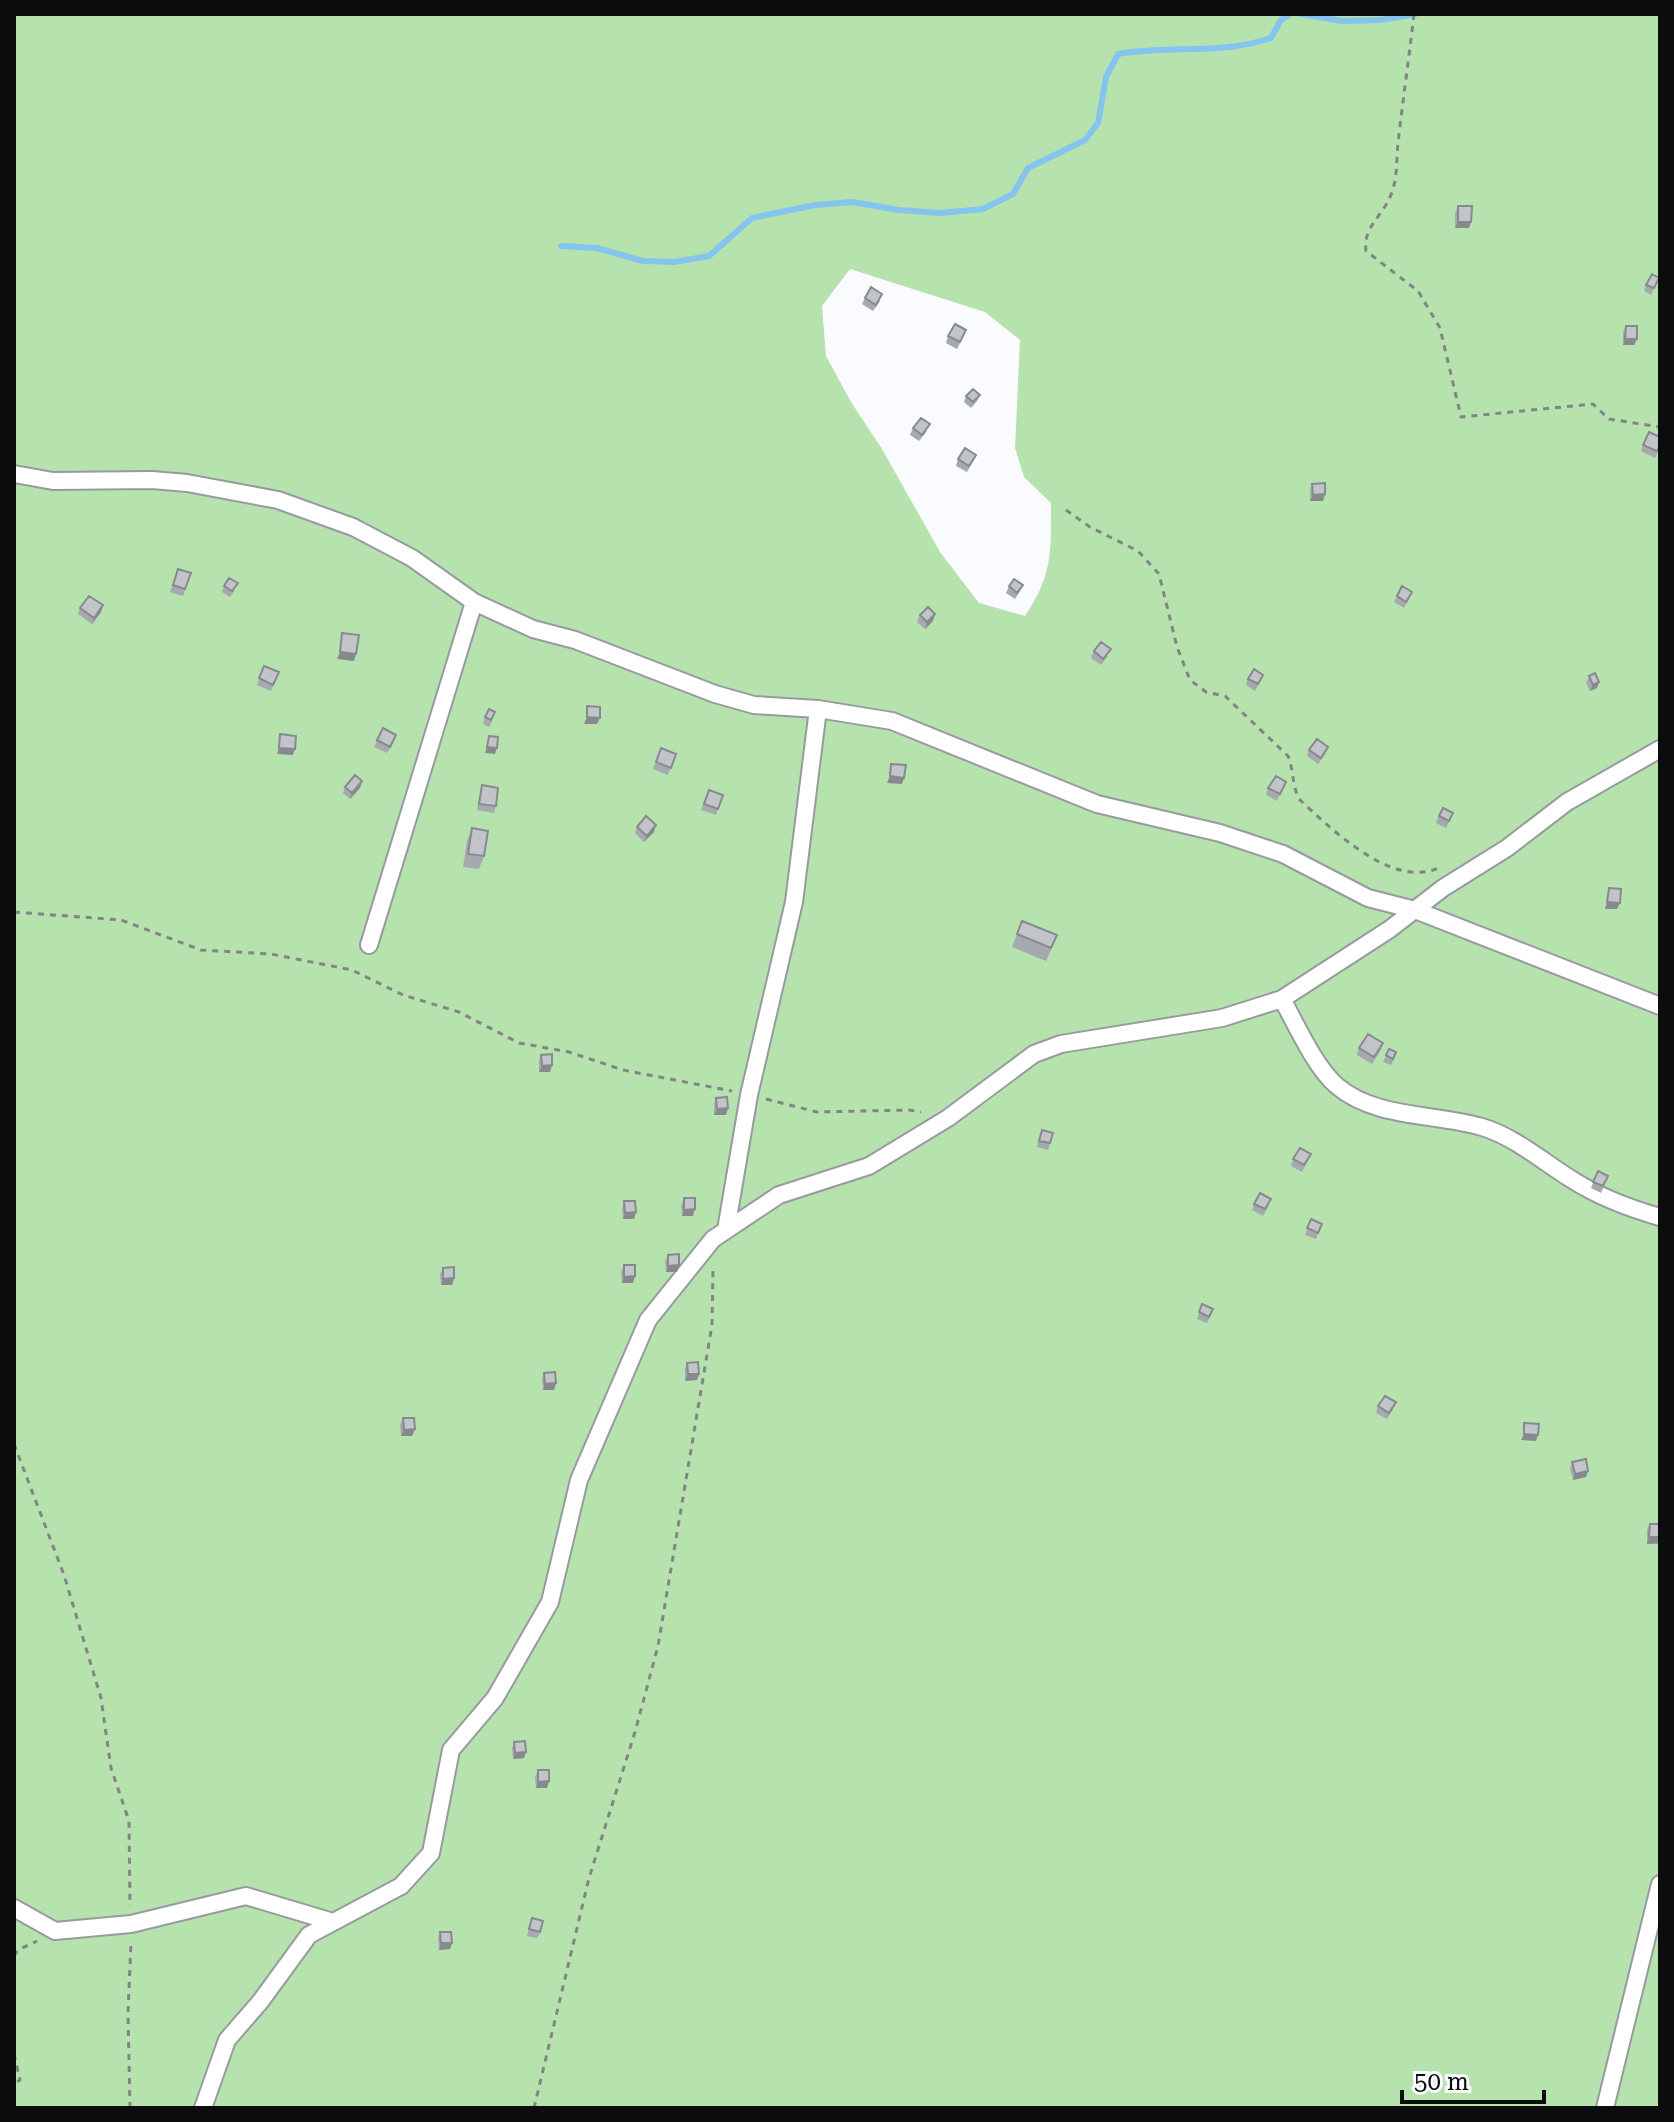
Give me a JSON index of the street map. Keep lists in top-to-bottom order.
{
  "scale_bar": "50 m"
}
